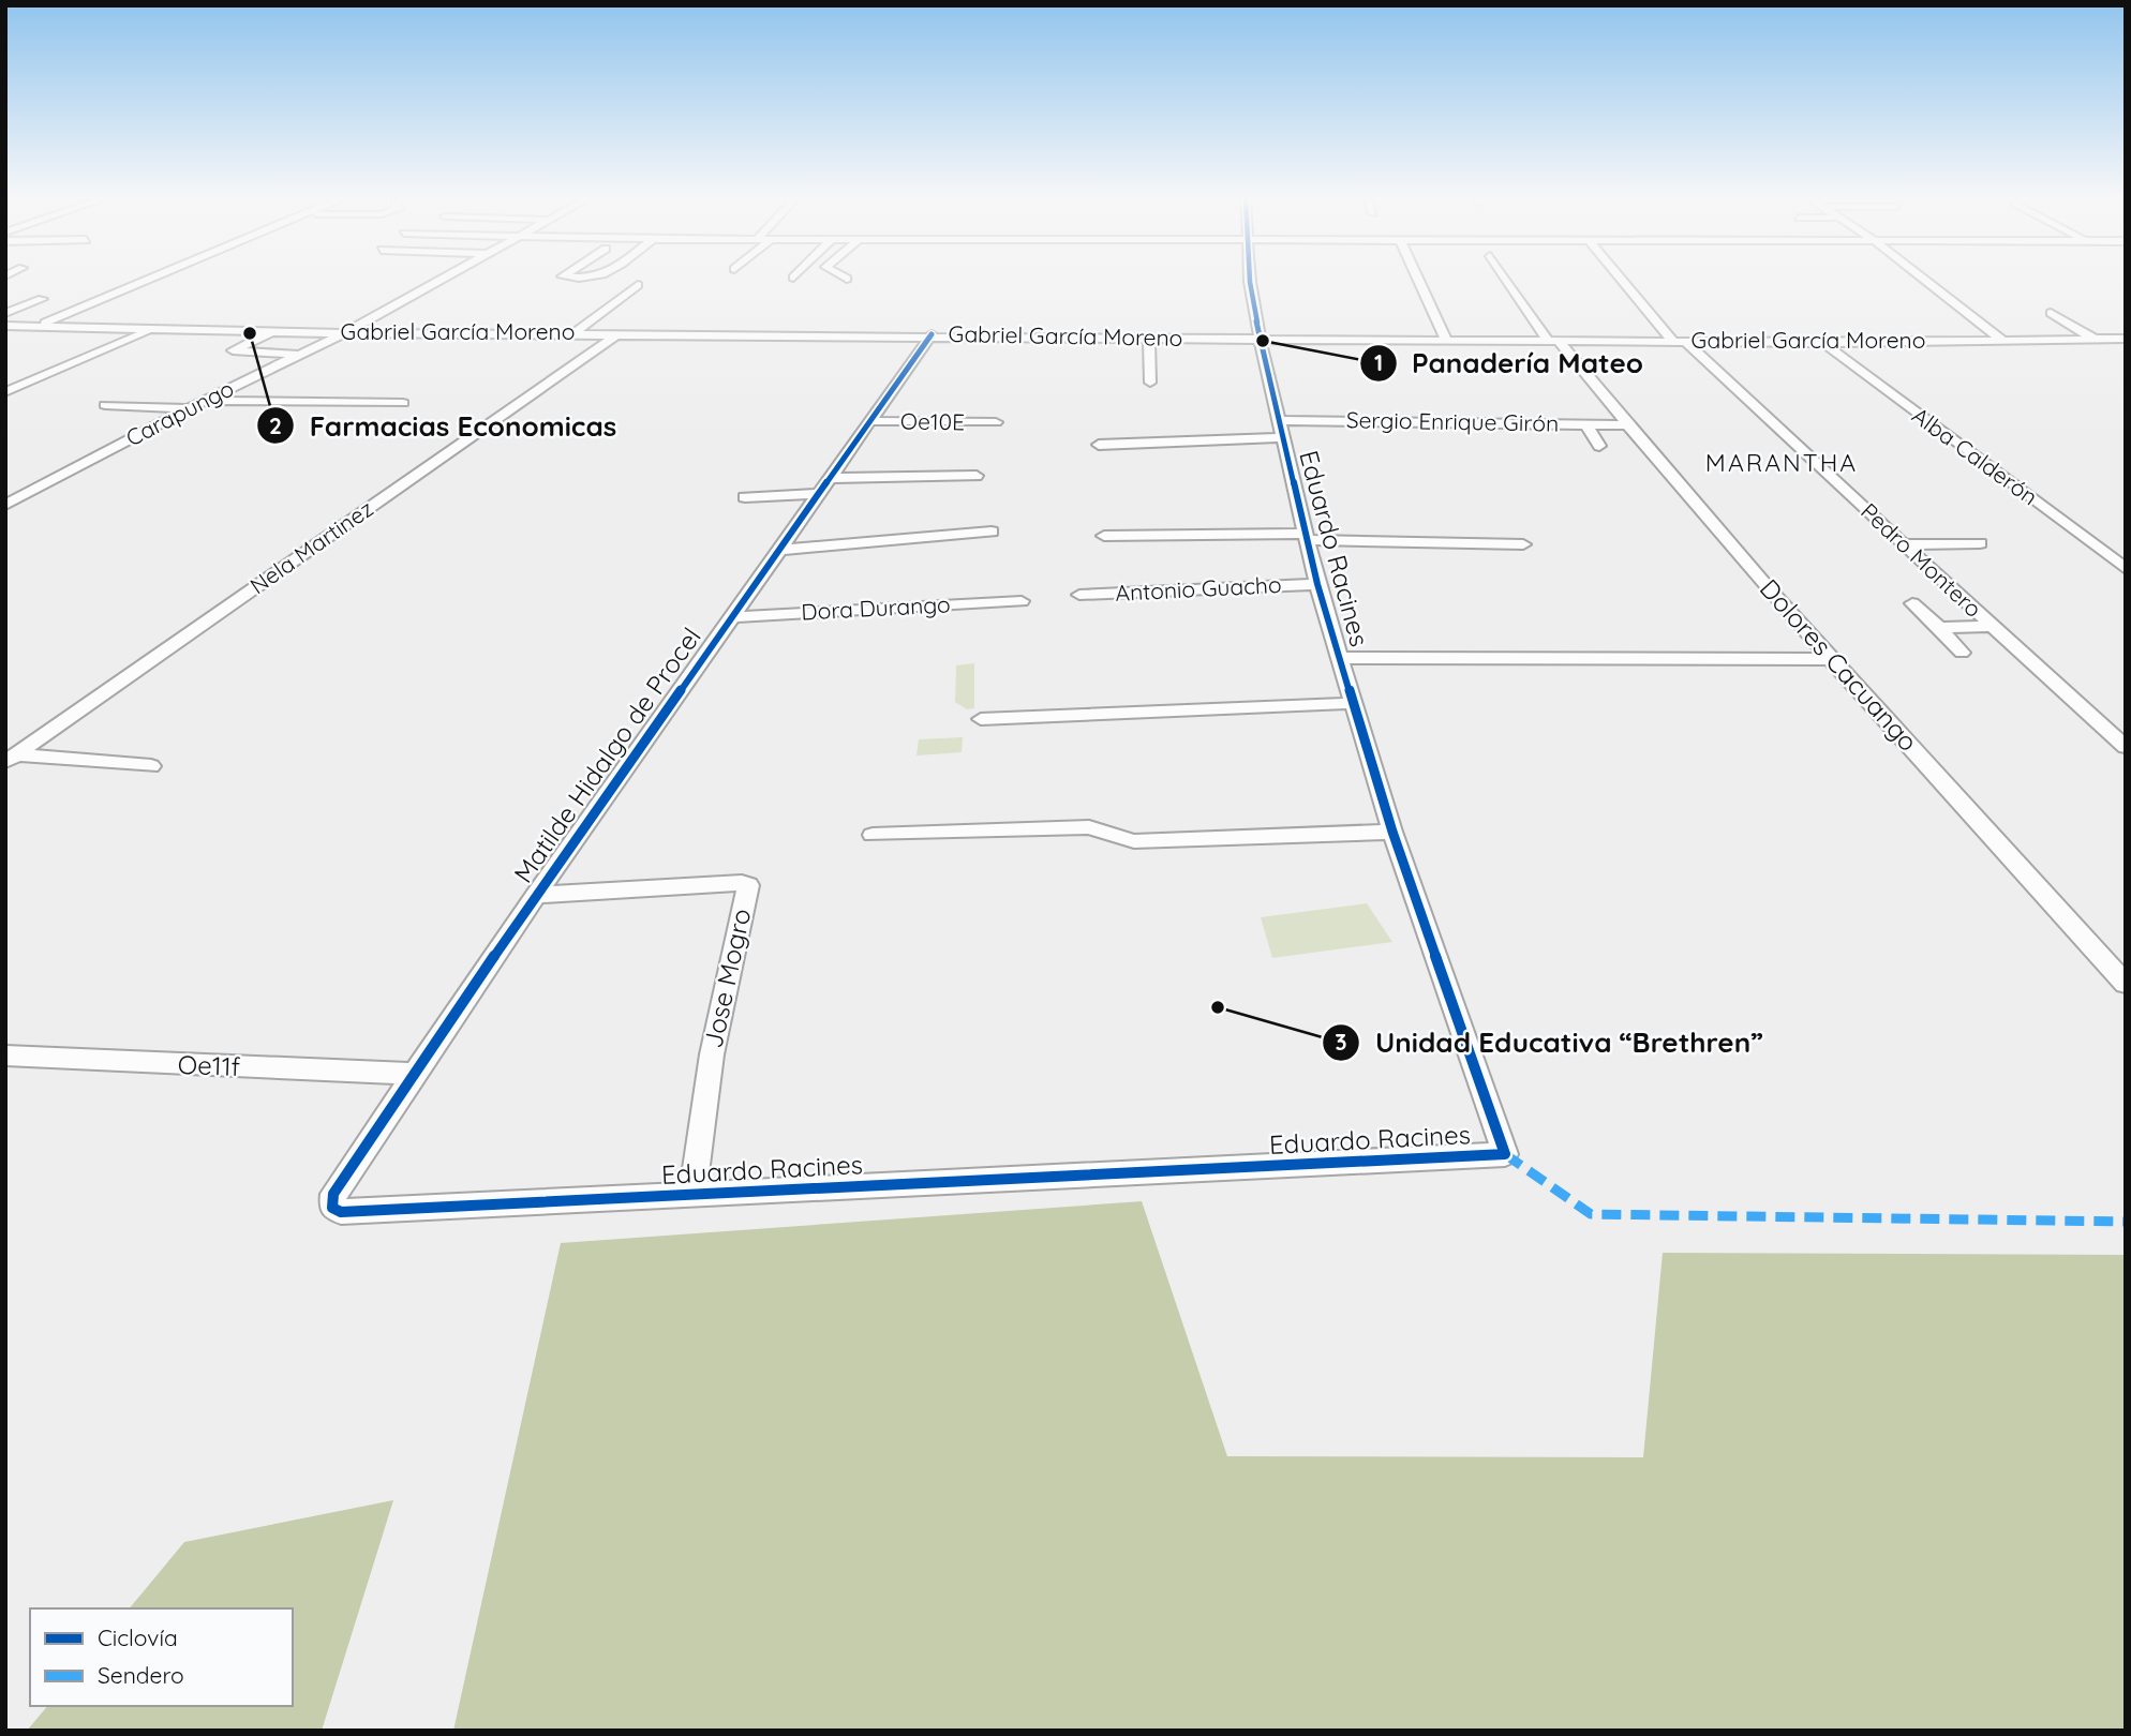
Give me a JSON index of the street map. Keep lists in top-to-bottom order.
{
  "streets": {
    "street": [
      "Gabriel García Moreno",
      "Carapungo",
      "Oe10E",
      "Sergio Enrique Girón",
      "Alba Calderón",
      "Nela Martinez",
      "Eduardo Racines",
      "Pedro Montero",
      "Antonio Guacho",
      "Dora Durango",
      "Dolores Cacuango",
      "Matilde Hidalgo de Procel",
      "Jose Mogro",
      "Oe11f"
    ]
  },
  "crossings": [
    ["Gabriel García Moreno", "Carapungo"],
    ["Gabriel García Moreno", "Alba Calderón"],
    ["Gabriel García Moreno", "Nela Martinez"],
    ["Gabriel García Moreno", "Eduardo Racines"],
    ["Gabriel García Moreno", "Pedro Montero"],
    ["Gabriel García Moreno", "Dolores Cacuango"],
    ["Gabriel García Moreno", "Matilde Hidalgo de Procel"],
    ["Oe10E", "Matilde Hidalgo de Procel"],
    ["Sergio Enrique Girón", "Eduardo Racines"],
    ["Sergio Enrique Girón", "Dolores Cacuango"],
    ["Eduardo Racines", "Antonio Guacho"],
    ["Eduardo Racines", "Matilde Hidalgo de Procel"],
    ["Eduardo Racines", "Jose Mogro"],
    ["Dora Durango", "Matilde Hidalgo de Procel"],
    ["Matilde Hidalgo de Procel", "Jose Mogro"],
    ["Matilde Hidalgo de Procel", "Oe11f"]
  ],
  "districts": ["MARANTHA"],
  "places": ["Farmacias Economicas", "Panadería Mateo", "Unidad Educativa “Brethren”"],
  "legend": ["Ciclovía", "Sendero"]
}
